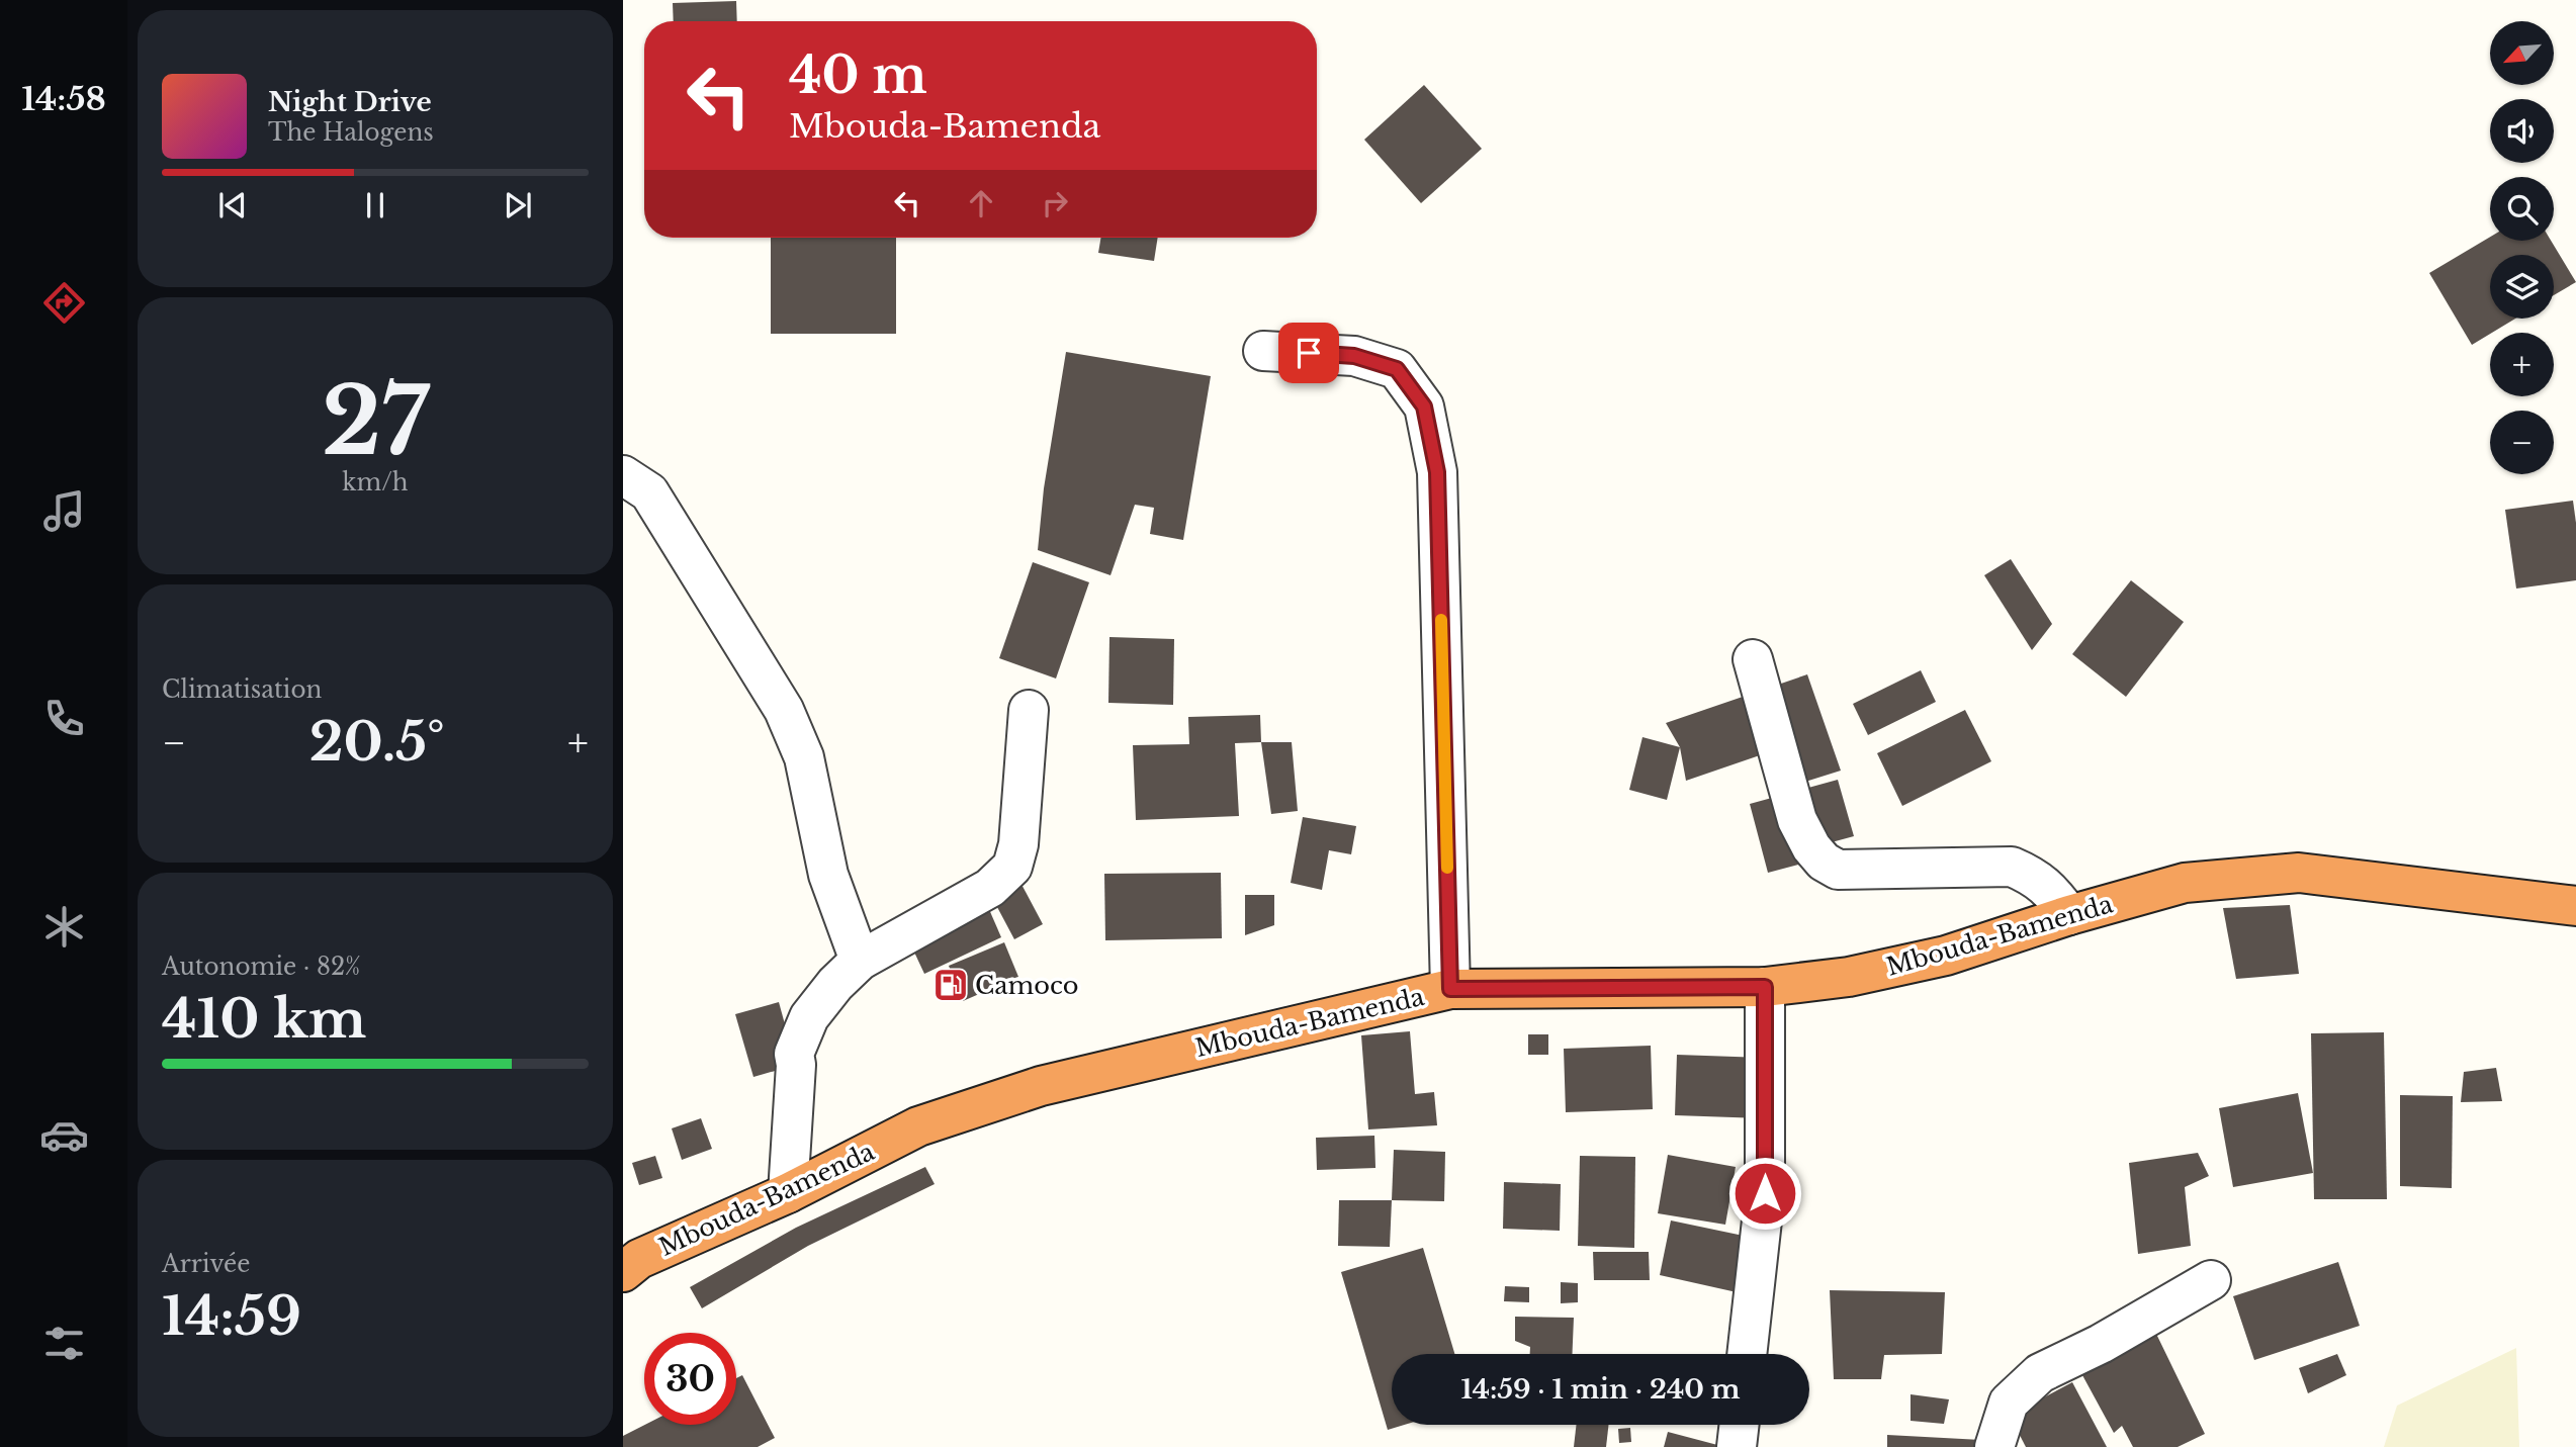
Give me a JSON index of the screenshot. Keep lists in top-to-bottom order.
{
  "streets": {
    "highway": ["Mbouda-Bamenda"]
  },
  "places": {
    "fuel station": ["Camoco"]
  },
  "north": "bottom left",
  "page": {
    "tabs": "14:58",
    "map_buttons": ["+", "−"],
    "turn": ["40 m", "Mbouda-Bamenda"],
    "song": ["Night Drive", "The Halogens"],
    "tile": [
      ["27", "km/h"],
      "Climatisation",
      ["Autonomie · 82%", "410 km"],
      ["Arrivée", "14:59"]
    ],
    "heat": ["−", "20.5°", "+"],
    "limit": "30",
    "trip": "14:59 · 1 min · 240 m"
  }
}
